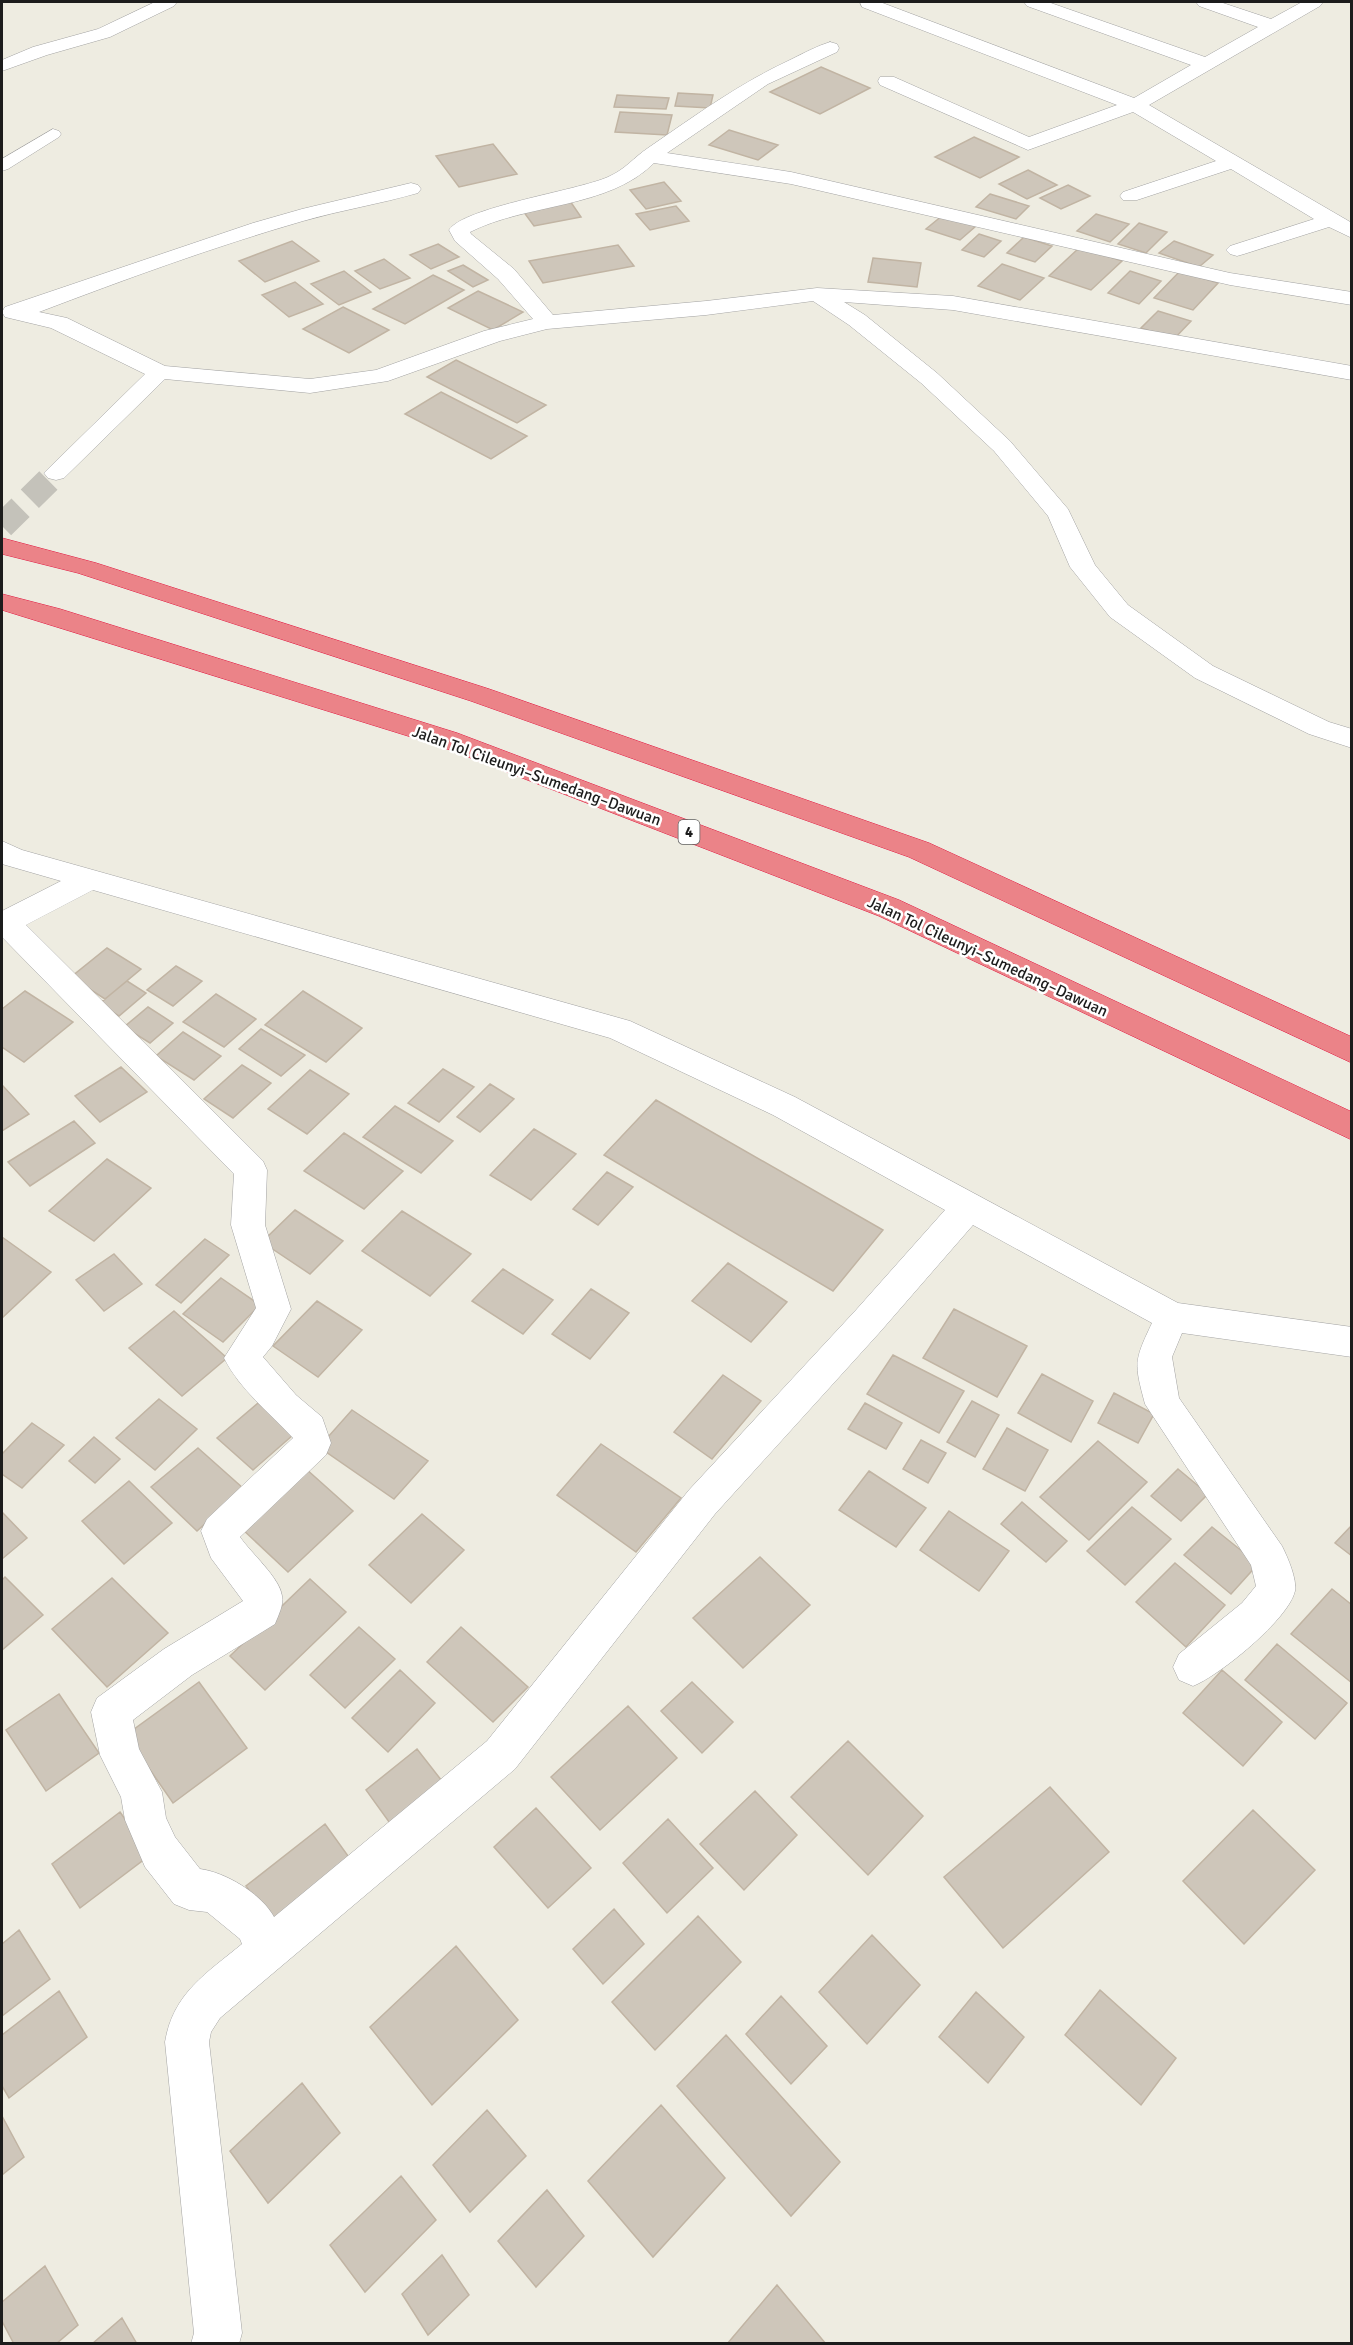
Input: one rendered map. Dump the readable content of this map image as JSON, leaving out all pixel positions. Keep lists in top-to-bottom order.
{
  "streets": {
    "highway": ["Jalan Tol Cileunyi–Sumedang–Dawuan", "4"]
  }
}
